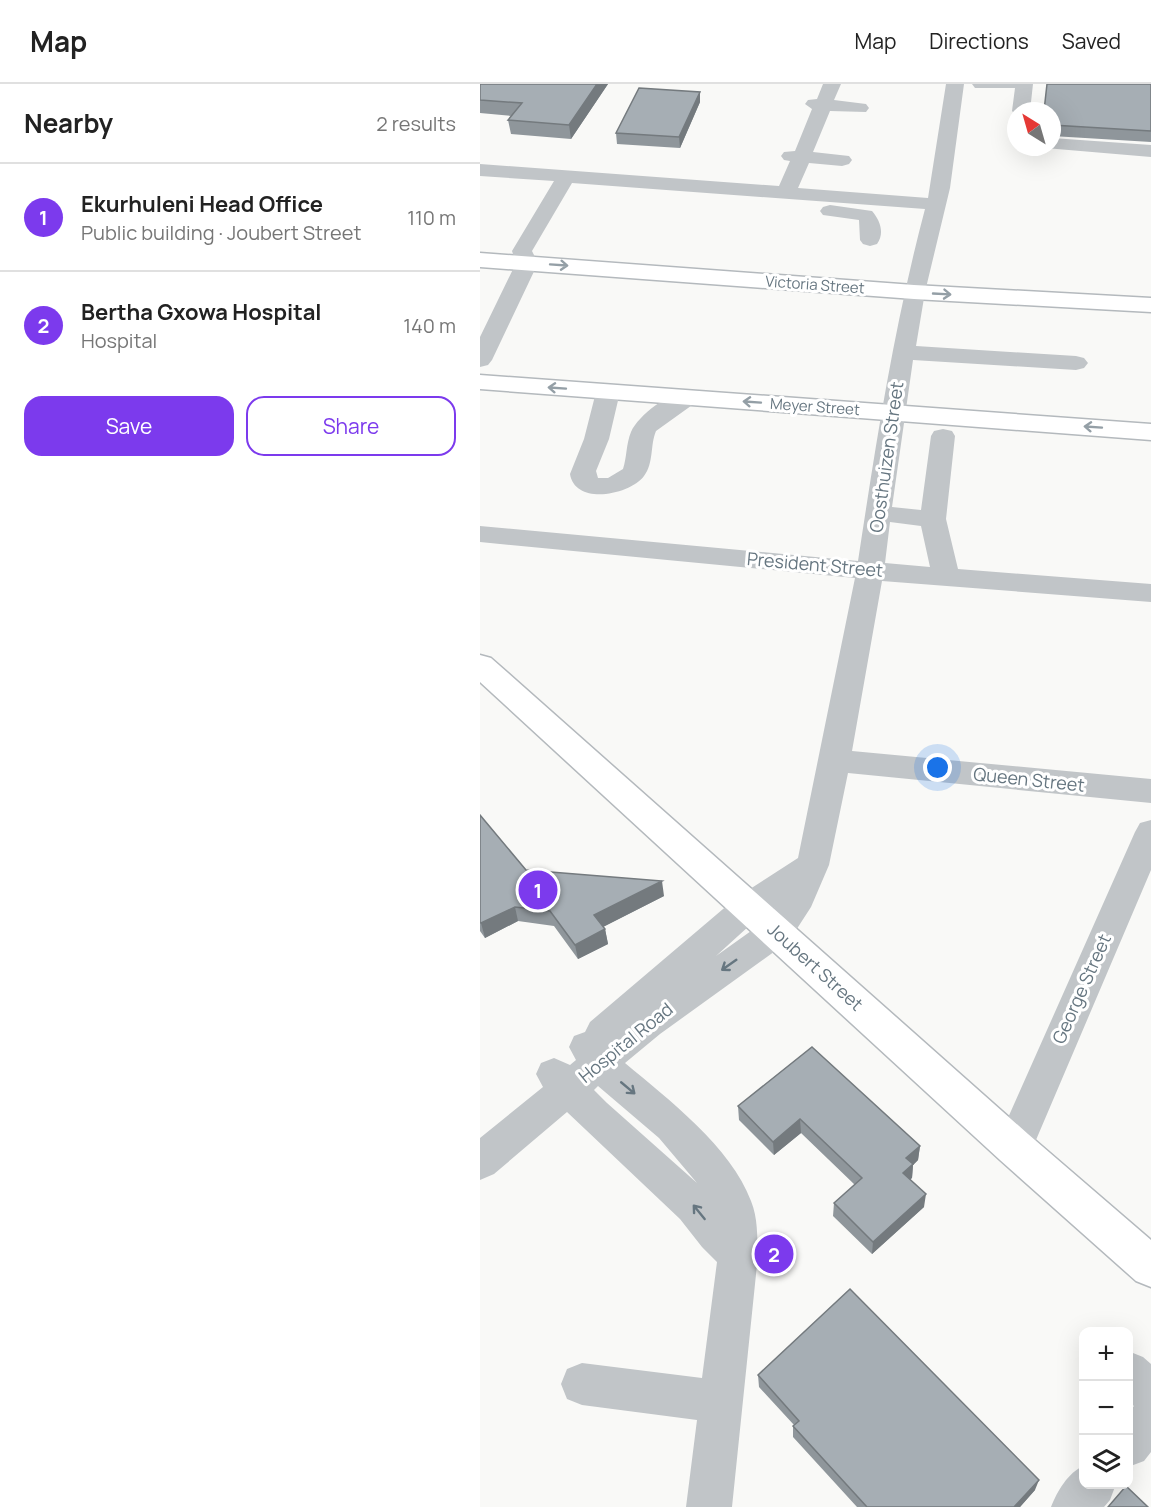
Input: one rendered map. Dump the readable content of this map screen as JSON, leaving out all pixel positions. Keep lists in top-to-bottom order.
{
  "streets": {
    "main road": ["Victoria Street", "Meyer Street", "Joubert Street"],
    "street": [
      "Oosthuizen Street",
      "President Street",
      "Queen Street",
      "George Street",
      "Hospital Road"
    ]
  },
  "crossings": [
    ["Victoria Street", "Oosthuizen Street"],
    ["Meyer Street", "Oosthuizen Street"],
    ["Oosthuizen Street", "President Street"],
    ["Oosthuizen Street", "Queen Street"],
    ["Oosthuizen Street", "Joubert Street"],
    ["Oosthuizen Street", "Hospital Road"],
    ["Joubert Street", "George Street"],
    ["Joubert Street", "Hospital Road"]
  ],
  "one_way": ["Victoria Street", "Meyer Street"],
  "north": "top left",
  "page": {
    "header": "Map",
    "nav": ["Map", "Directions", "Saved"],
    "heading": ["Nearby", "2 results"],
    "list": [
      {
        "mark": "1",
        "name": "Ekurhuleni Head Office",
        "note": "Public building · Joubert Street",
        "value": "110 m"
      },
      {
        "mark": "2",
        "name": "Bertha Gxowa Hospital",
        "note": "Hospital",
        "value": "140 m"
      }
    ],
    "buttons": ["Save", "Share"],
    "pins": ["1", "2"],
    "map_buttons": ["+", "−"]
  }
}
